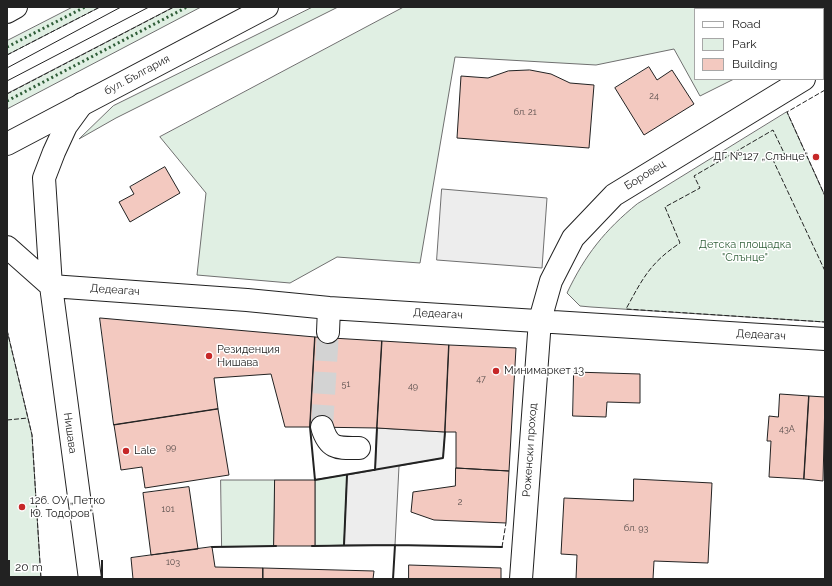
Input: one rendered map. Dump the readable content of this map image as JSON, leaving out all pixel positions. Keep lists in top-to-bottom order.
{
  "streets": {
    "street": [
      "бул. България",
      "Боровец",
      "Дедеагач",
      "Нишава",
      "Роженски проход"
    ]
  },
  "crossings": [
    ["бул. България", "Нишава"],
    ["Боровец", "Дедеагач"],
    ["Боровец", "Роженски проход"],
    ["Дедеагач", "Нишава"],
    ["Дедеагач", "Роженски проход"]
  ],
  "parks": ["Детска площадка \"Слънце\""],
  "places": [
    "ДГ №127 „Слънце“",
    "Резиденция Нишава",
    "Минимаркет 13",
    "Lale",
    "126. ОУ „Петко Ю. Тодоров“"
  ],
  "house_numbers": [
    "24",
    "бл. 21",
    "47",
    "51",
    "49",
    "43А",
    "99",
    "2",
    "101",
    "бл. 93",
    "103"
  ],
  "legend": ["Road", "Park", "Building"],
  "scale_bar": "20 m"
}
